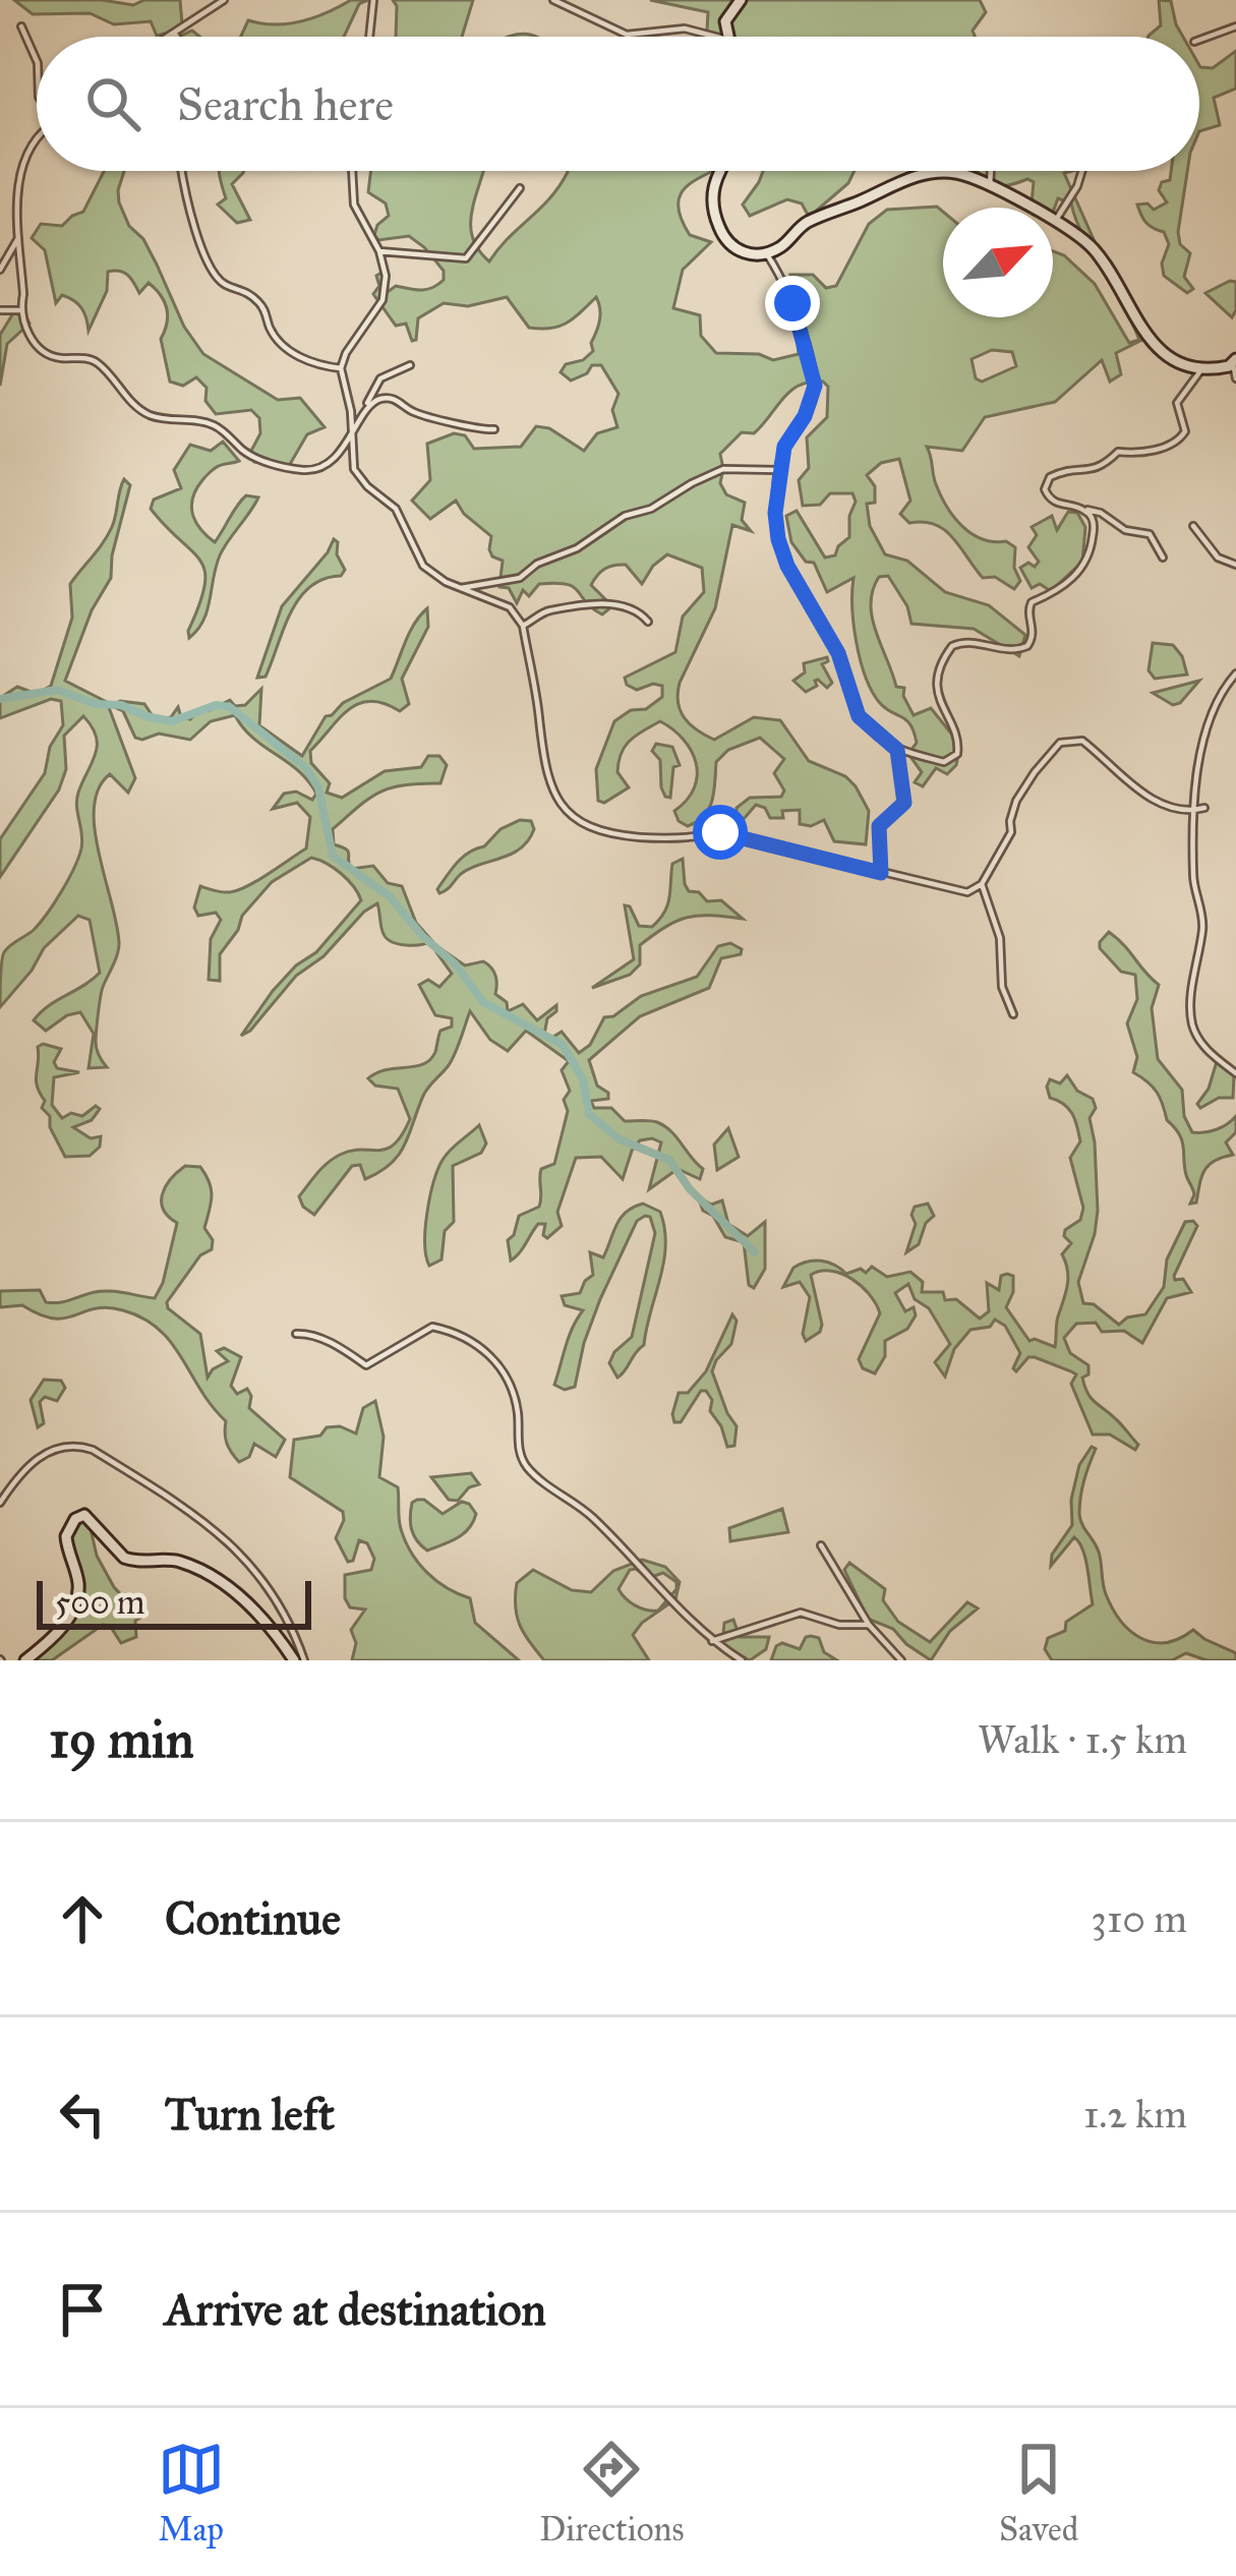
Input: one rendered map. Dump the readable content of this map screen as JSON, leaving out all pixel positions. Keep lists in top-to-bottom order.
{
  "scale_bar": "500 m",
  "north": "top right",
  "page": {
    "search": "Search here",
    "scale": "500 m",
    "heading": ["19 min", "Walk · 1.5 km"],
    "list": [
      ["Continue", "310 m"],
      ["Turn left", "1.2 km"],
      "Arrive at destination"
    ],
    "nav": ["Map", "Directions", "Saved"]
  }
}
